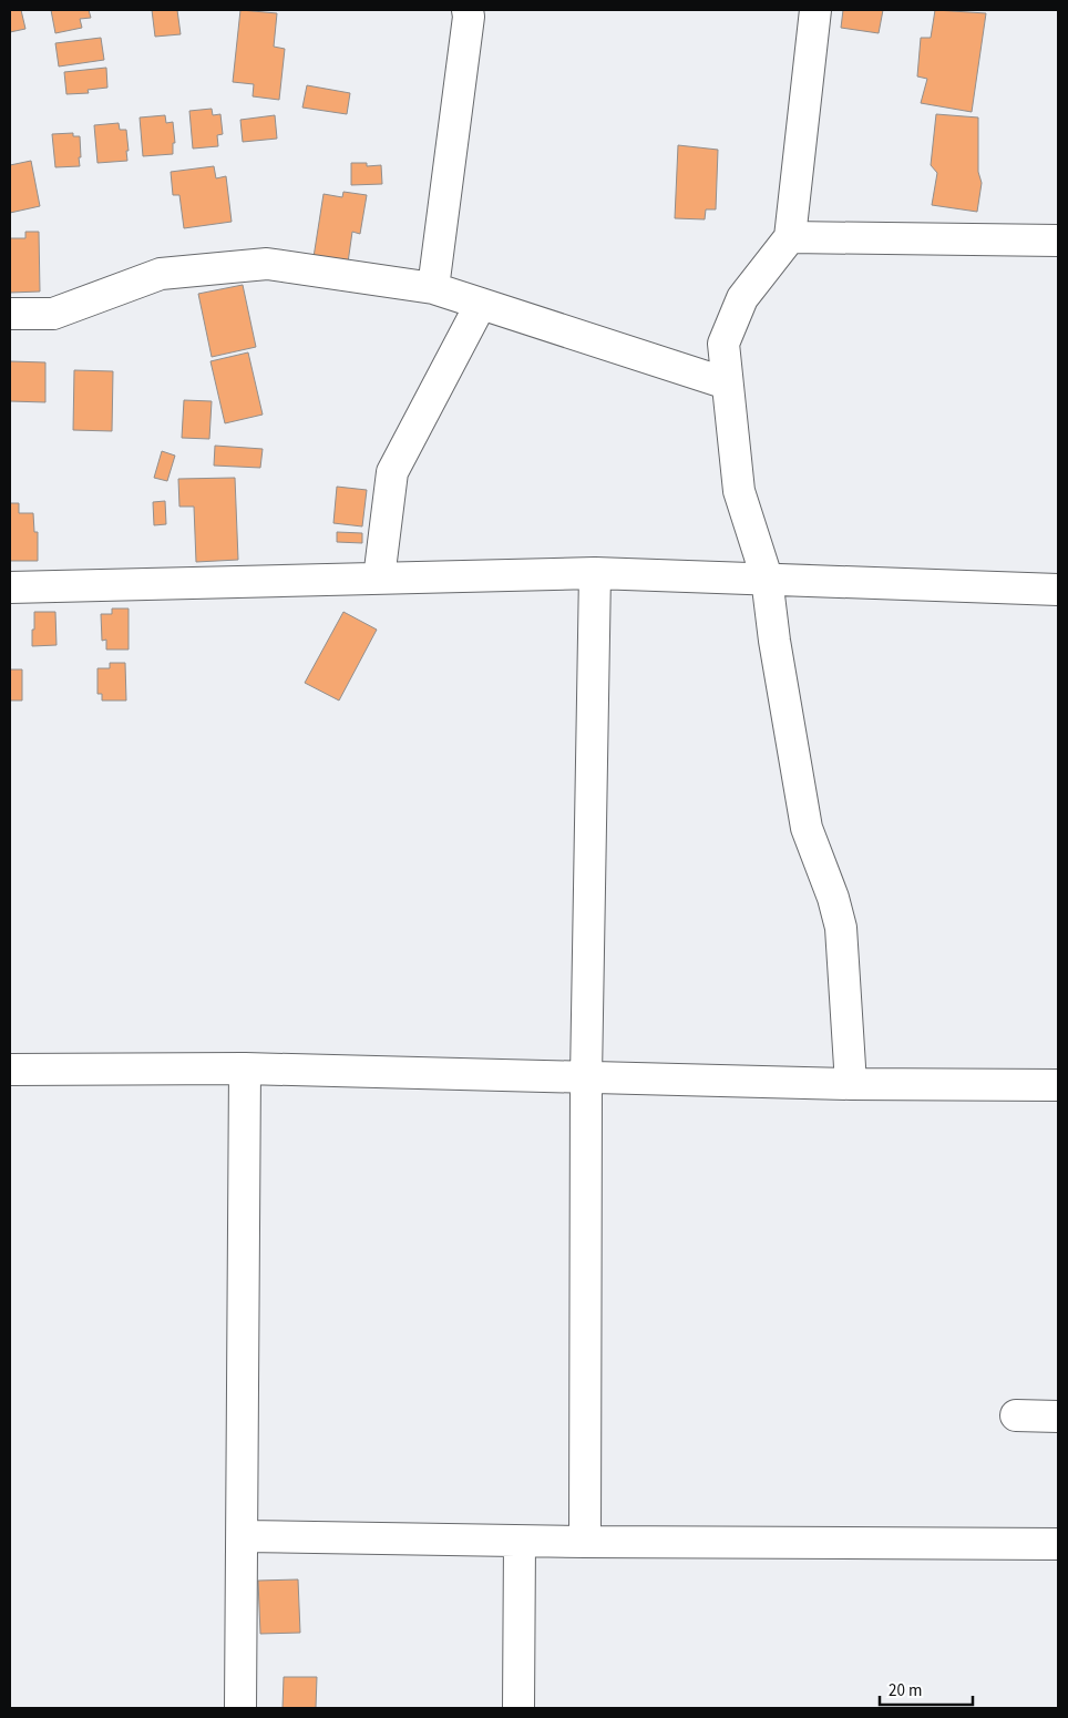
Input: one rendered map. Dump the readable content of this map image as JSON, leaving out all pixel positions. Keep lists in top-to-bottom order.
{
  "scale_bar": "20 m"
}
